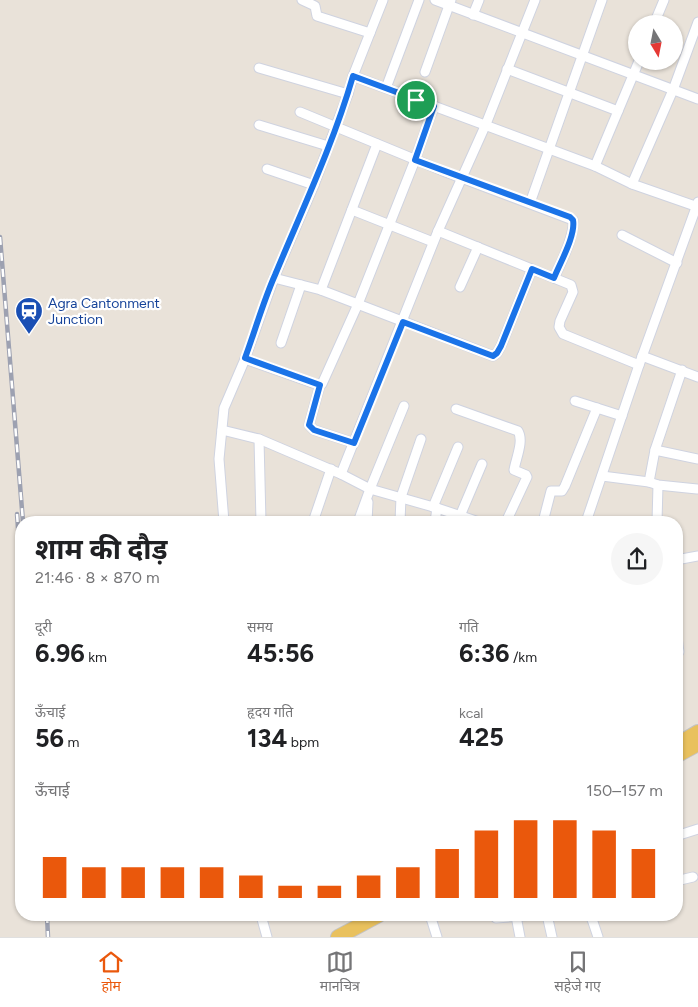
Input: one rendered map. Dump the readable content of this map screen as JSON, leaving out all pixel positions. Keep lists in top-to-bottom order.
{
  "places": {
    "station": ["Agra Cantonment Junction"]
  },
  "north": "bottom",
  "page": {
    "heading": ["शाम की दौड़", "21:46 · 8 × 870 m"],
    "stats": [
      ["दूरी", "6.96 km"],
      ["समय", "45:56"],
      ["गति", "6:36 /km"],
      ["ऊँचाई", "56 m"],
      ["हृदय गति", "134 bpm"],
      ["kcal", "425"]
    ],
    "chart": ["ऊँचाई", "150–157 m"],
    "tabs": ["होम", "मानचित्र", "सहेजे गए"]
  }
}
